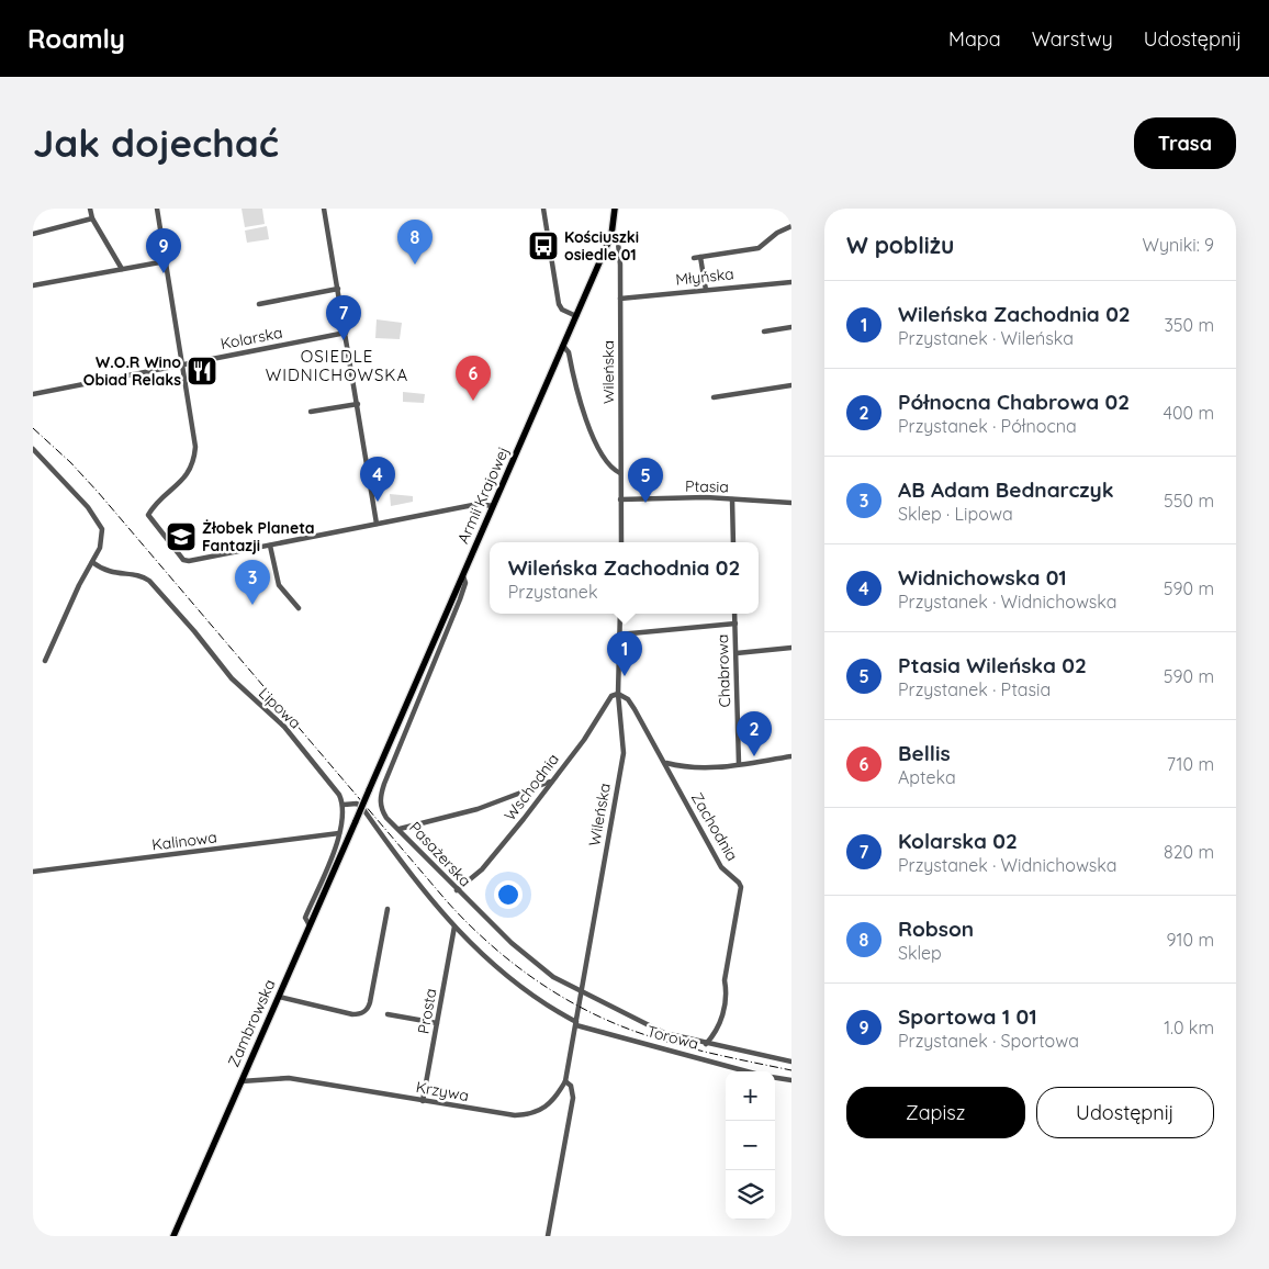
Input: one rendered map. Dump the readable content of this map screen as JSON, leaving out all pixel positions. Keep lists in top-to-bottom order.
{
  "streets": {
    "main road": ["Armii Krajowej", "Zambrowska"],
    "street": [
      "Młyńska",
      "Kolarska",
      "Wileńska",
      "Ptasia",
      "Chabrowa",
      "Lipowa",
      "Wschodnia",
      "Zachodnia",
      "Kalinowa",
      "Pasażerska",
      "Prosta",
      "Torowa",
      "Krzywa"
    ]
  },
  "crossings": [
    ["Młyńska", "Wileńska"],
    ["Wileńska", "Ptasia"],
    ["Wileńska", "Armii Krajowej"],
    ["Wileńska", "Wschodnia"],
    ["Wileńska", "Zachodnia"],
    ["Wileńska", "Pasażerska"],
    ["Wileńska", "Torowa"],
    ["Wileńska", "Krzywa"],
    ["Armii Krajowej", "Pasażerska"],
    ["Armii Krajowej", "Zambrowska"],
    ["Lipowa", "Torowa"],
    ["Wschodnia", "Zachodnia"],
    ["Wschodnia", "Pasażerska"],
    ["Zachodnia", "Pasażerska"],
    ["Prosta", "Torowa"],
    ["Prosta", "Krzywa"],
    ["Zambrowska", "Krzywa"],
    ["Torowa", "Krzywa"]
  ],
  "districts": ["OSIEDLE WIDNICHOWSKA"],
  "places": {
    "bus stop": ["Kościuszki osiedle 01"],
    "restaurant": ["W.O.R Wino Obiad Relaks"],
    "school or university": ["Żłobek Planeta Fantazji"]
  },
  "page": {
    "header": "Roamly",
    "nav": ["Mapa", "Warstwy", "Udostępnij"],
    "buttons": [
      "Trasa",
      ["Zapisz", "Udostępnij"]
    ],
    "title": "Jak dojechać",
    "heading": ["W pobliżu", "Wyniki: 9"],
    "pins": [
      "8",
      "9",
      "7",
      "6",
      "4",
      "5",
      "3",
      "1",
      "2"
    ],
    "list": [
      {
        "mark": "1",
        "name": "Wileńska Zachodnia 02",
        "note": "Przystanek · Wileńska",
        "value": "350 m"
      },
      {
        "mark": "2",
        "name": "Północna Chabrowa 02",
        "note": "Przystanek · Północna",
        "value": "400 m"
      },
      {
        "mark": "3",
        "name": "AB Adam Bednarczyk",
        "note": "Sklep · Lipowa",
        "value": "550 m"
      },
      {
        "mark": "4",
        "name": "Widnichowska 01",
        "note": "Przystanek · Widnichowska",
        "value": "590 m"
      },
      {
        "mark": "5",
        "name": "Ptasia Wileńska 02",
        "note": "Przystanek · Ptasia",
        "value": "590 m"
      },
      {
        "mark": "6",
        "name": "Bellis",
        "note": "Apteka",
        "value": "710 m"
      },
      {
        "mark": "7",
        "name": "Kolarska 02",
        "note": "Przystanek · Widnichowska",
        "value": "820 m"
      },
      {
        "mark": "8",
        "name": "Robson",
        "note": "Sklep",
        "value": "910 m"
      },
      {
        "mark": "9",
        "name": "Sportowa 1 01",
        "note": "Przystanek · Sportowa",
        "value": "1.0 km"
      }
    ],
    "popup": ["Wileńska Zachodnia 02", "Przystanek"],
    "map_buttons": ["+", "−"]
  }
}
